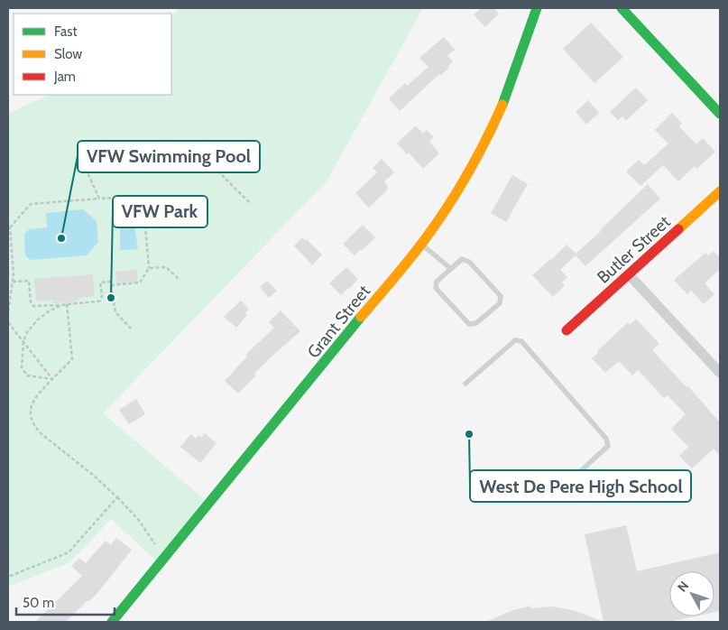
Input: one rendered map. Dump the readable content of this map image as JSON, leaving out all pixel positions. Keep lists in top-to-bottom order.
{
  "streets": {
    "street": ["Butler Street", "Grant Street"]
  },
  "places": ["VFW Swimming Pool", "VFW Park", "West De Pere High School"],
  "legend": ["Fast", "Slow", "Jam"],
  "scale_bar": "50 m",
  "north": "top left"
}
